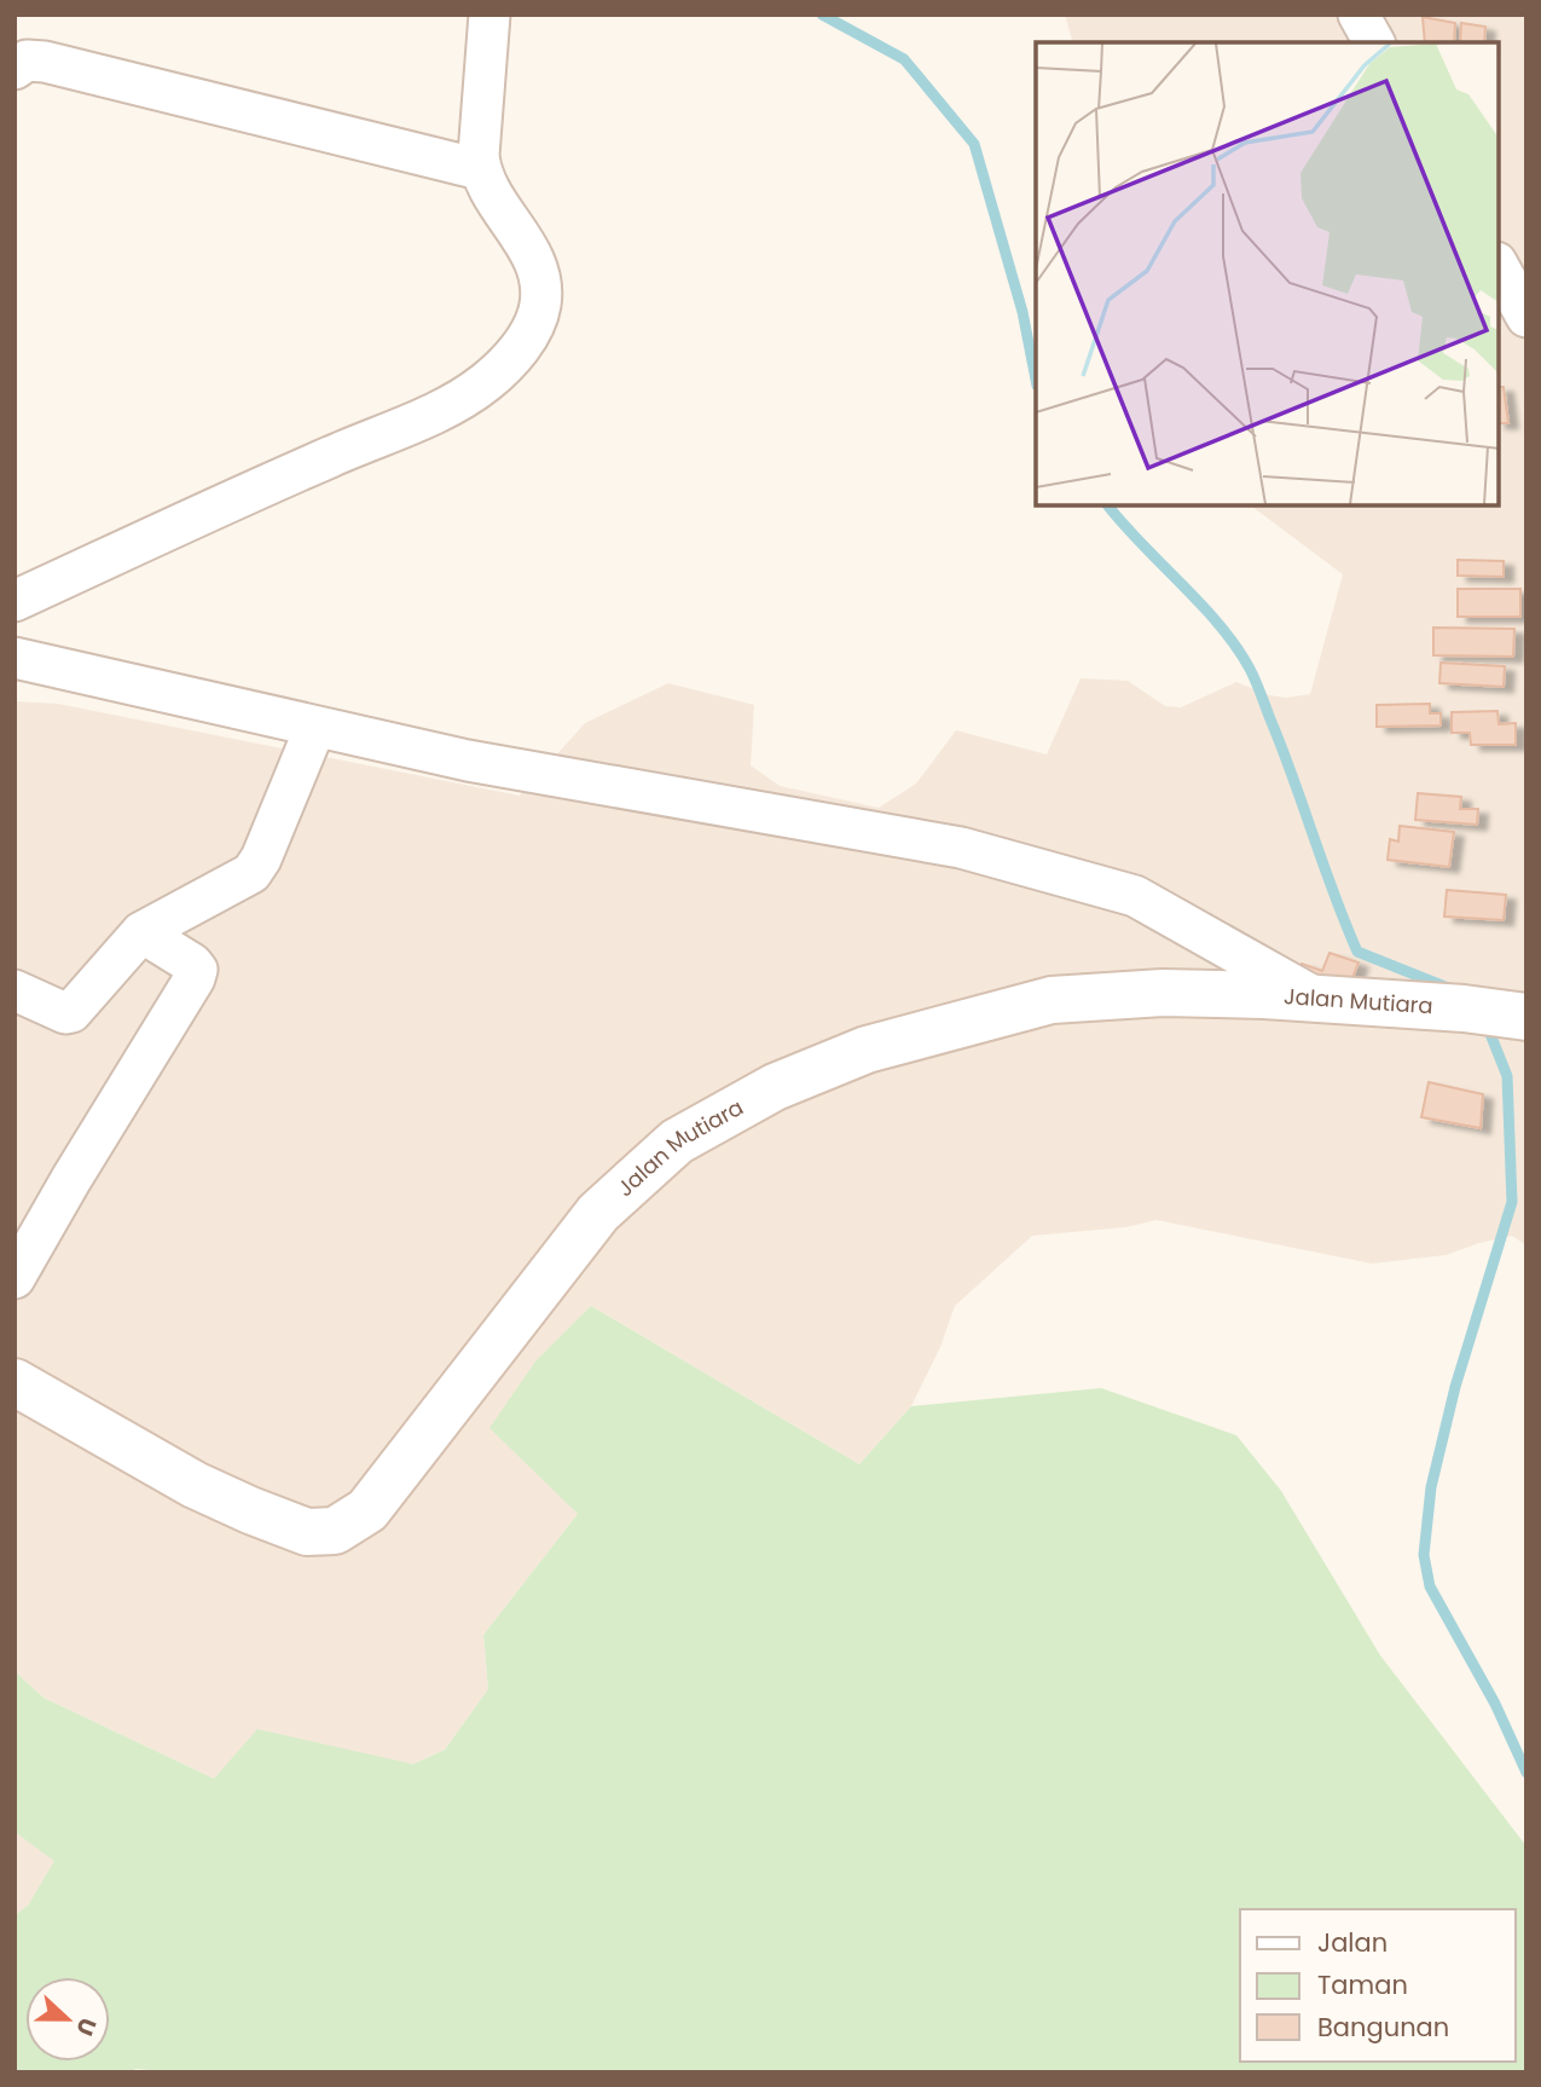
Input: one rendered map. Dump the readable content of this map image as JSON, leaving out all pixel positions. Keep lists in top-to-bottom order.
{
  "streets": {
    "street": ["Jalan Mutiara"]
  },
  "legend": ["Jalan", "Taman", "Bangunan"],
  "north": "right"
}
